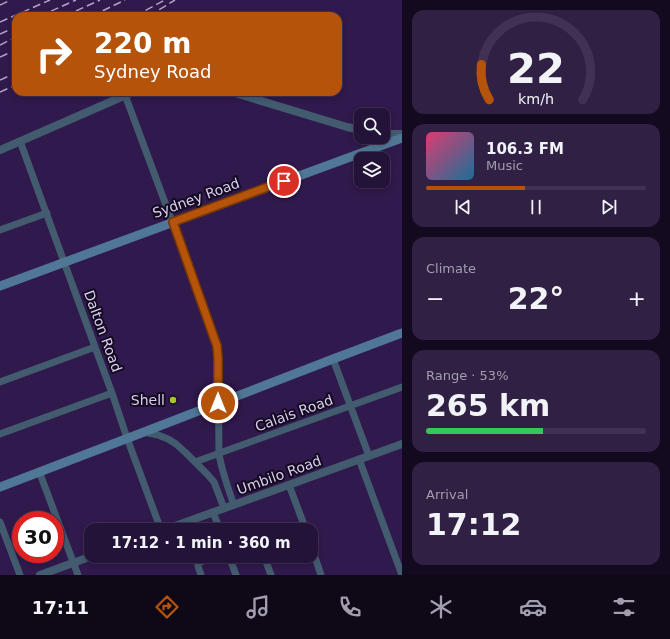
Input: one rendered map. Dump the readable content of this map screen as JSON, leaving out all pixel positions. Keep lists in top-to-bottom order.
{
  "streets": {
    "main road": ["Sydney Road"],
    "street": ["Dalton Road", "Calais Road", "Umbilo Road"]
  },
  "crossings": [
    ["Sydney Road", "Dalton Road"]
  ],
  "places": ["Shell"],
  "page": {
    "turn": ["220 m", "Sydney Road"],
    "song": ["106.3 FM", "Music"],
    "tile": [
      "Climate",
      ["Range · 53%", "265 km"],
      ["Arrival", "17:12"]
    ],
    "heat": ["−", "22°", "+"],
    "limit": "30",
    "trip": "17:12 · 1 min · 360 m",
    "tabs": "17:11",
    "gauge": ["22", "km/h"]
  }
}
